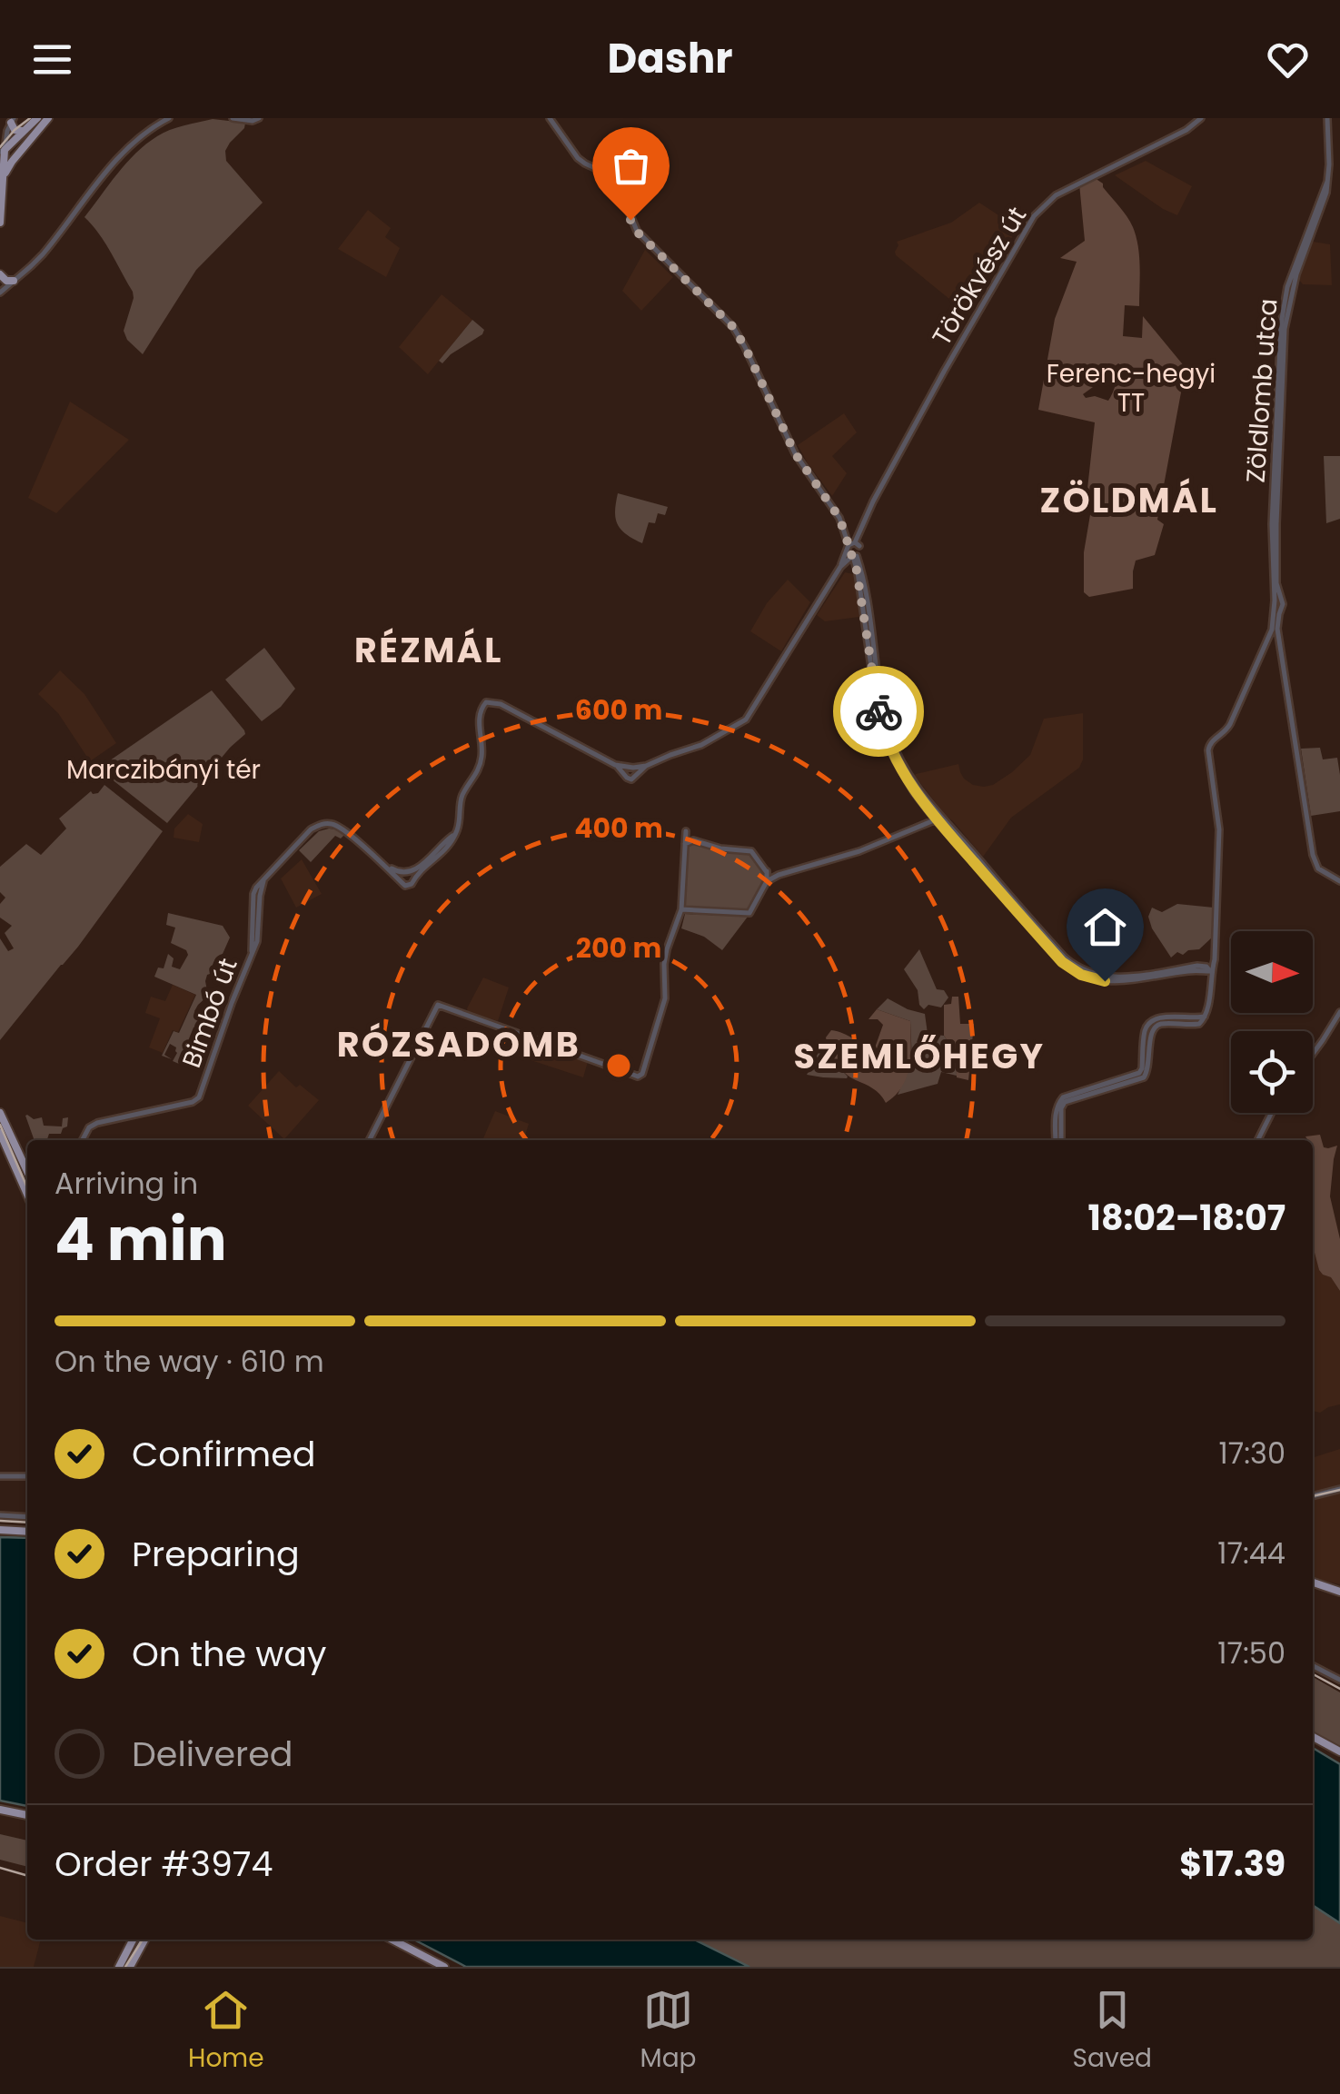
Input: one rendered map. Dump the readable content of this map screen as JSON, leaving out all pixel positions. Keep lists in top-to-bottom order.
{
  "streets": {
    "street": ["Törökvész út", "Zöldlomb utca", "Bimbó út"]
  },
  "districts": [
    "ZÖLDMÁL",
    "RÉZMÁL",
    "RÓZSADOMB",
    "SZEMLŐHEGY"
  ],
  "parks": ["Ferenc-hegyi TT", "Marczibányi tér"],
  "north": "right",
  "page": {
    "header": "Dashr",
    "heading": ["4 min", "Arriving in", "18:02–18:07"],
    "panel": ["Order #3974", "$17.39"],
    "bar": "On the way · 610 m",
    "list": [
      ["Confirmed", "17:30"],
      ["Preparing", "17:44"],
      ["On the way", "17:50"],
      "Delivered"
    ],
    "tabs": ["Home", "Map", "Saved"]
  },
  "rings": ["600 m", "400 m", "200 m"]
}
